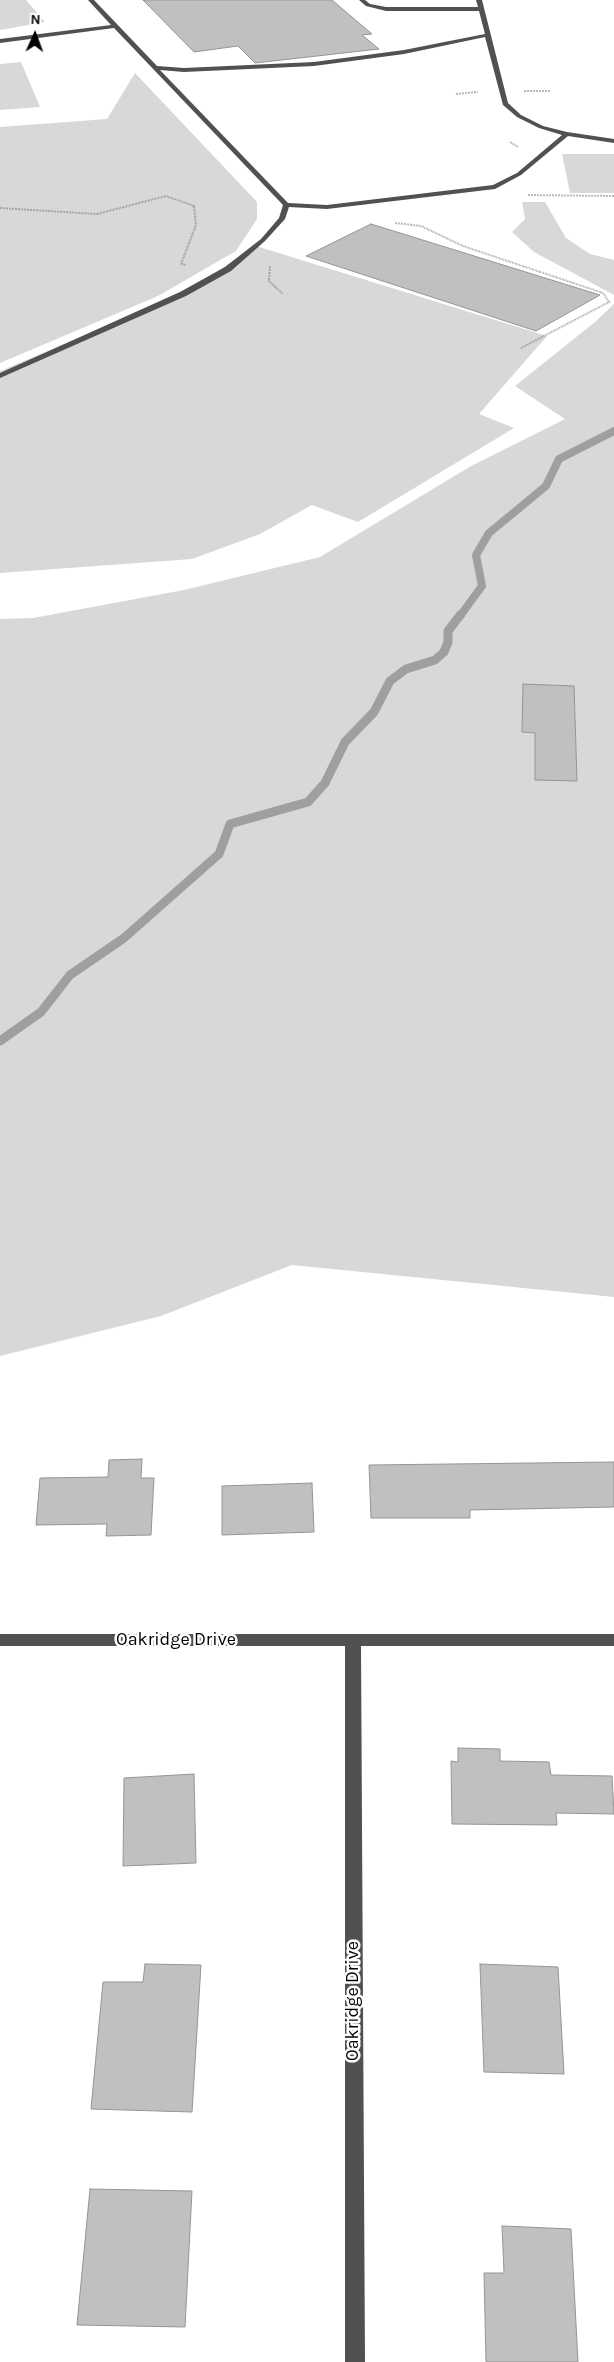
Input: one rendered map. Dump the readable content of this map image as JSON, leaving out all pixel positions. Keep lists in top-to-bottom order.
{
  "streets": {
    "street": ["Oakridge Drive"]
  },
  "north": "top"
}
